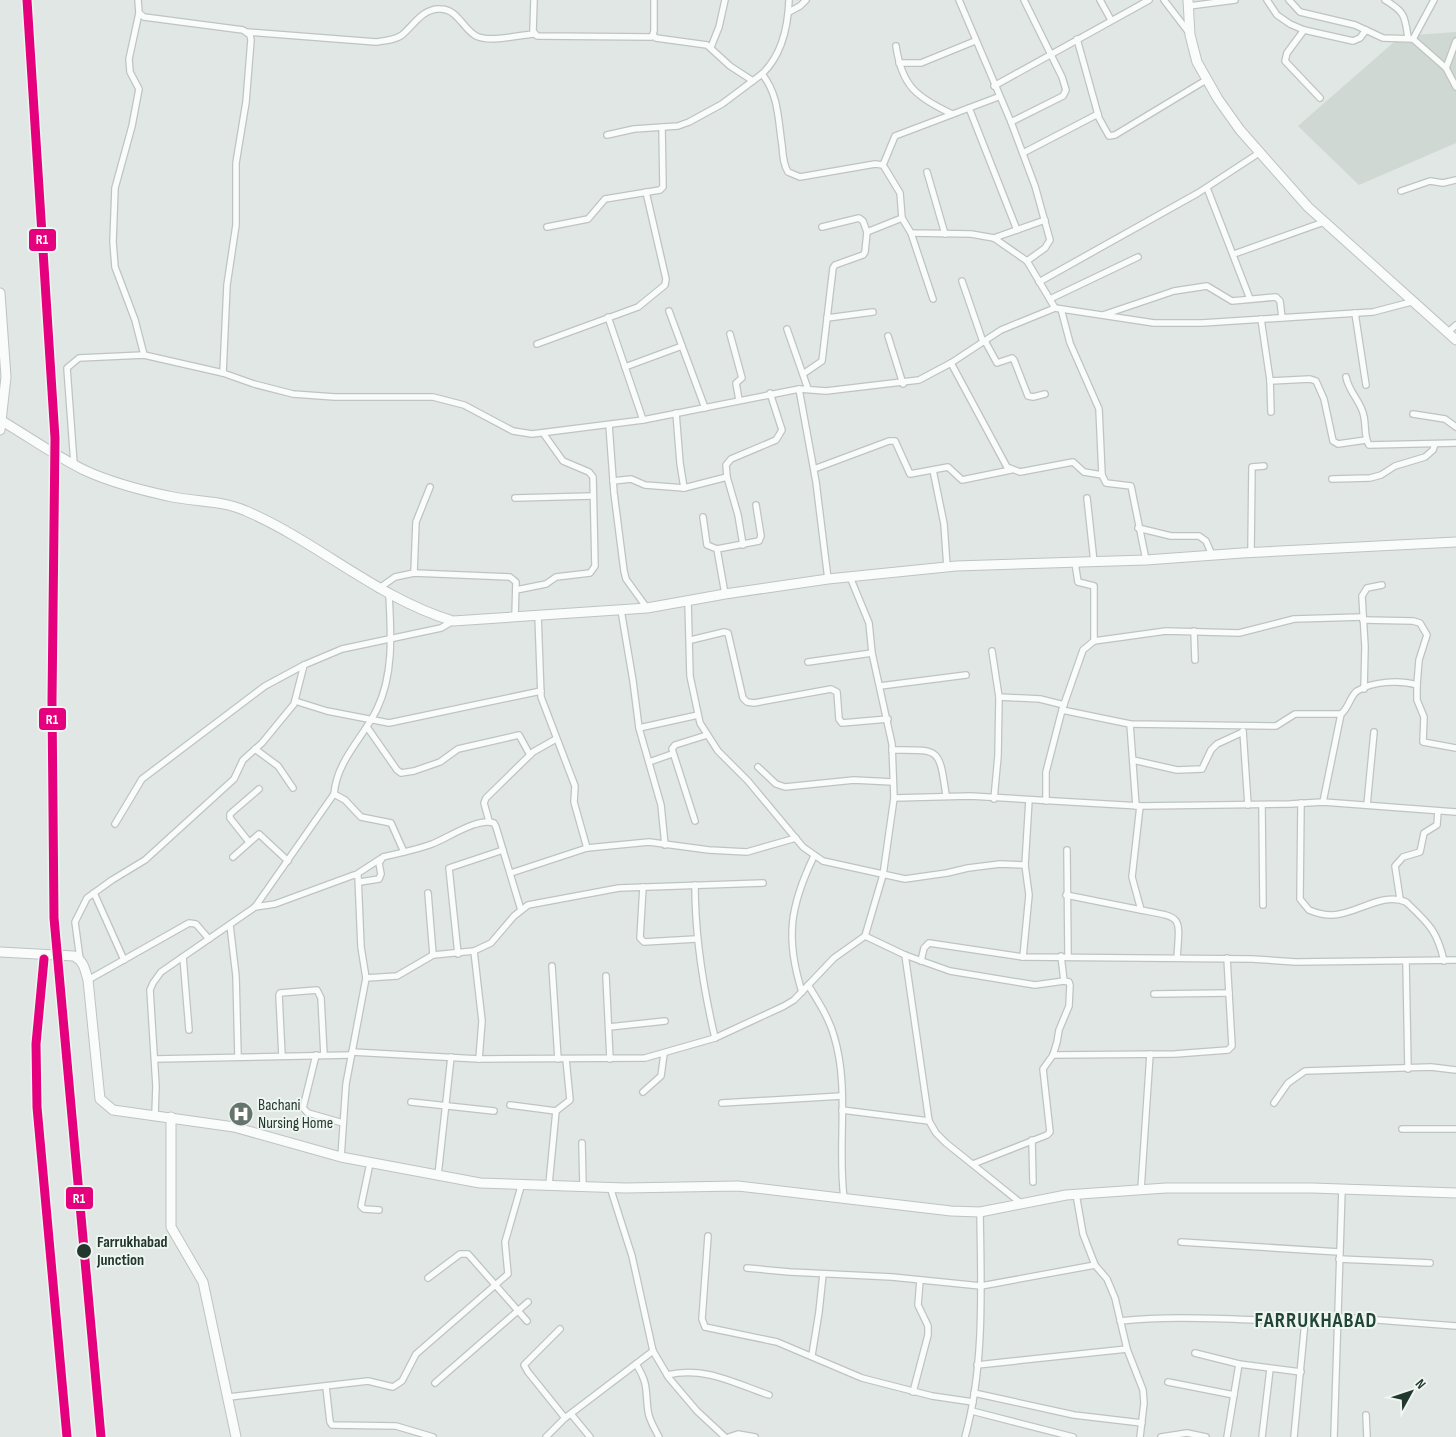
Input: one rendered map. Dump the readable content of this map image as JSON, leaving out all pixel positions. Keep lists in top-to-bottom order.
{
  "districts": ["FARRUKHABAD"],
  "places": {
    "hospital": ["Bachani Nursing Home"],
    "other": ["Farrukhabad Junction"]
  },
  "lines": ["transit line R1"],
  "north": "top right"
}
